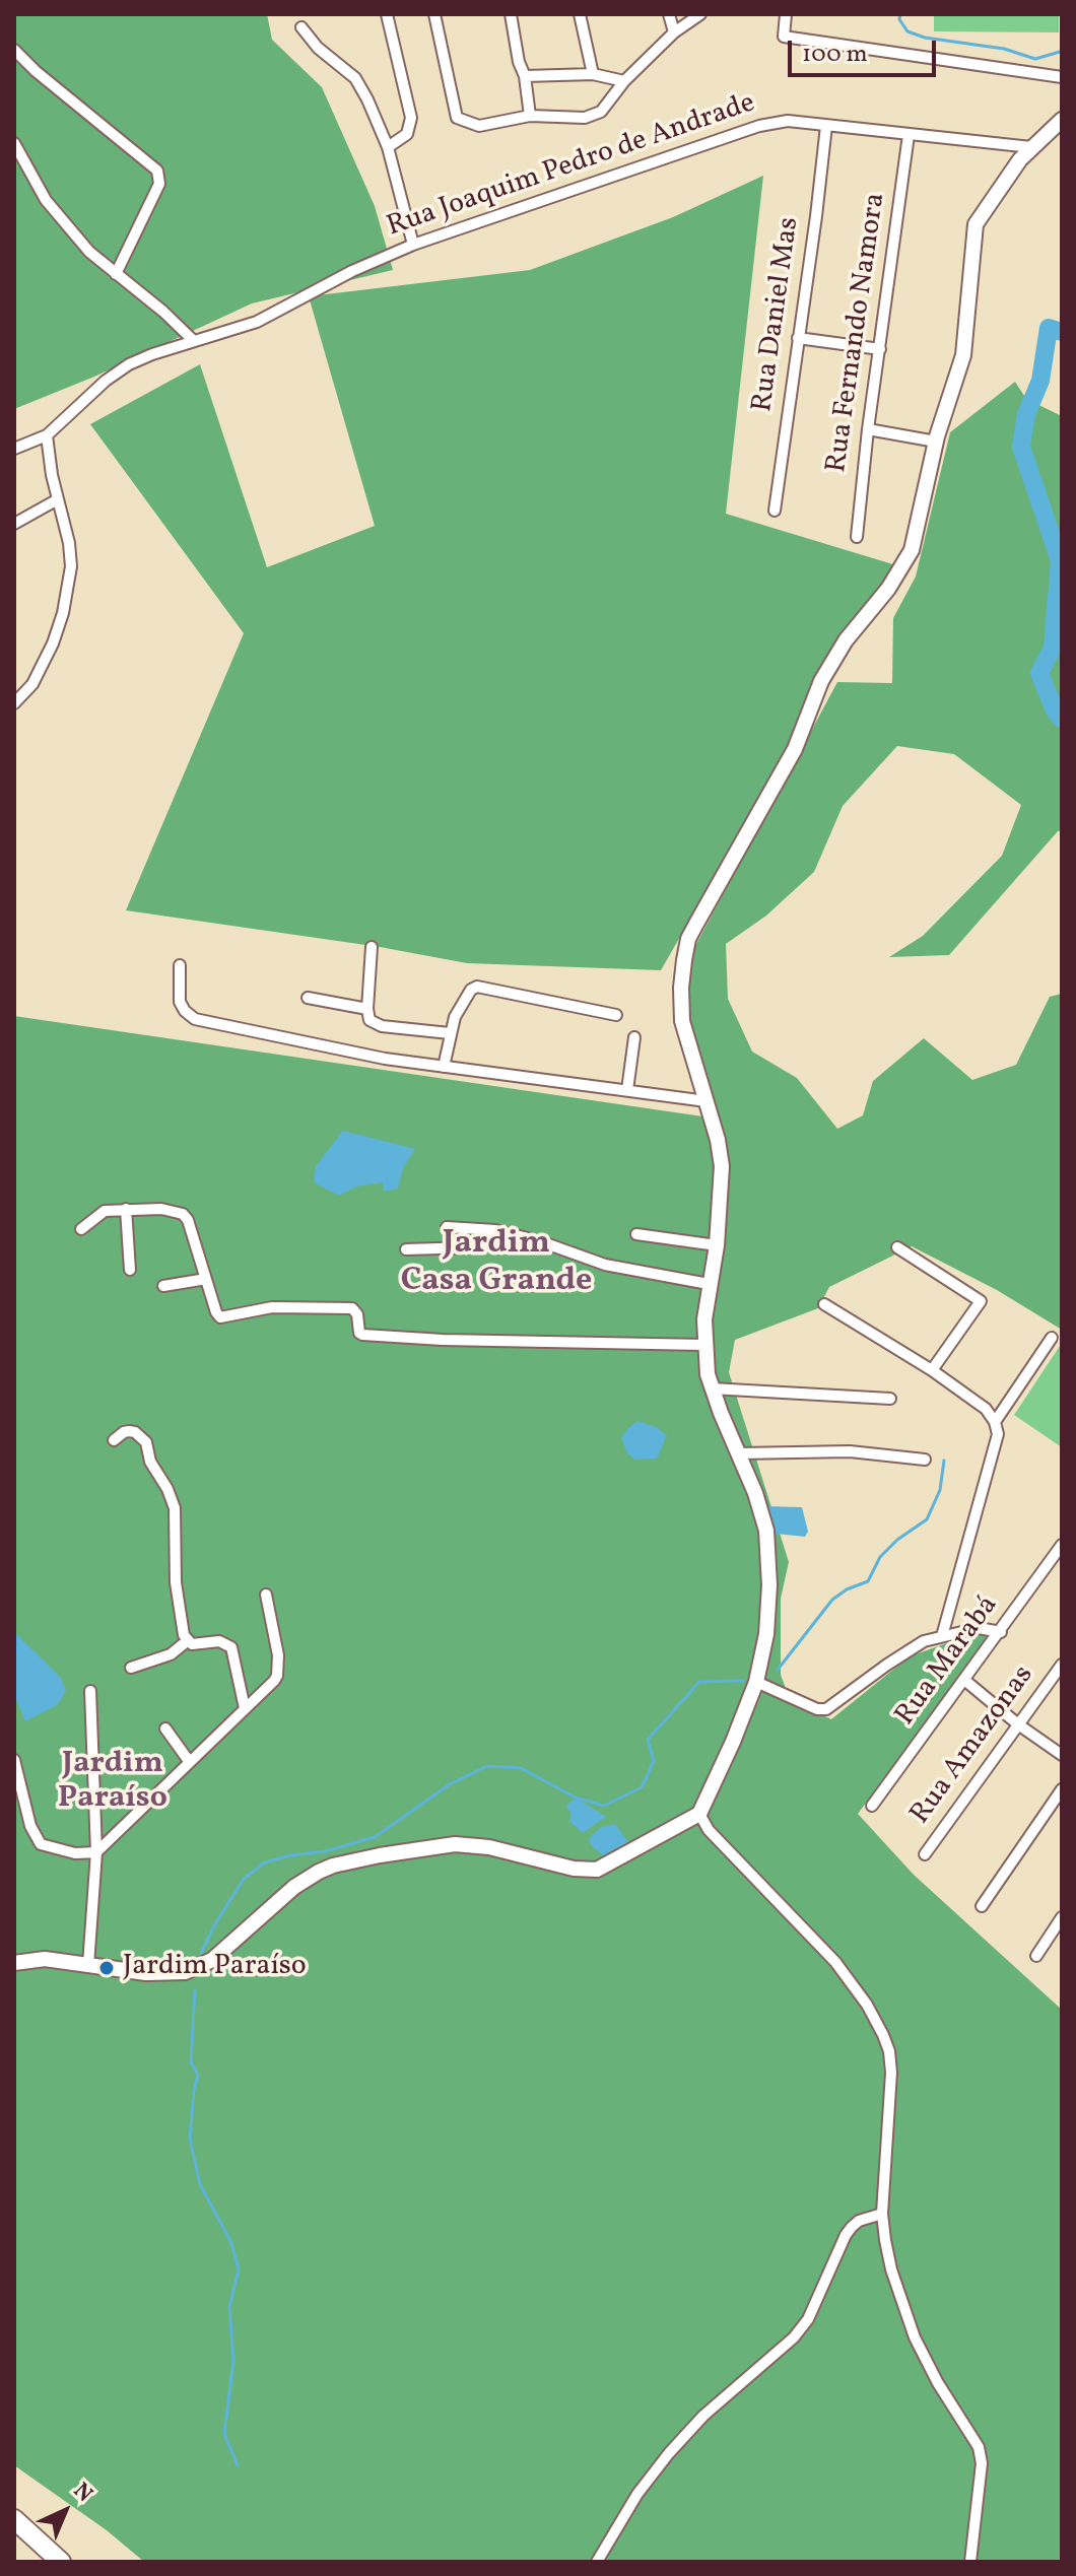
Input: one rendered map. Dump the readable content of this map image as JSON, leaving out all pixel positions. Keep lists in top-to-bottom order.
{
  "streets": {
    "street": [
      "Rua Joaquim Pedro de Andrade",
      "Rua Daniel Mas",
      "Rua Fernando Namora",
      "Rua Marabá",
      "Rua Amazonas"
    ]
  },
  "crossings": [
    ["Rua Joaquim Pedro de Andrade", "Rua Daniel Mas"],
    ["Rua Joaquim Pedro de Andrade", "Rua Fernando Namora"]
  ],
  "districts": ["Jardim Casa Grande", "Jardim Paraíso"],
  "places": ["Jardim Paraíso"],
  "scale_bar": "100 m",
  "north": "top right"
}
